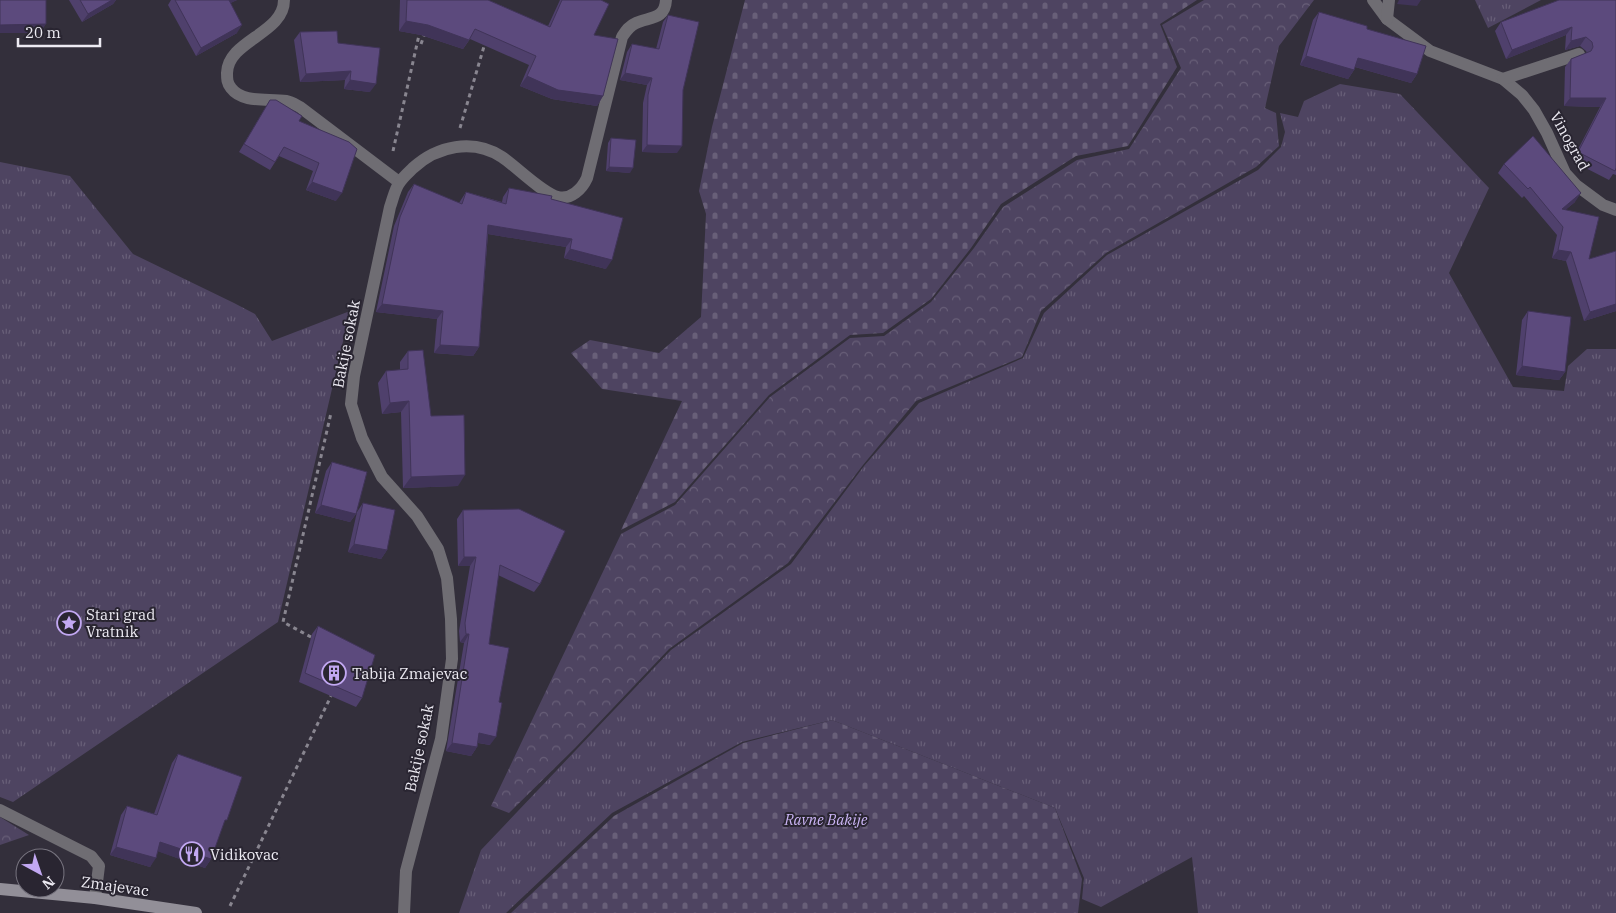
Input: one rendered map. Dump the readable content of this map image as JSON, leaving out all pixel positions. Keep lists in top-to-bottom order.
{
  "streets": {
    "street": ["Vinograd", "Bakije sokak", "Zmajevac"]
  },
  "parks": ["Ravne Bakije"],
  "places": {
    "place": ["Stari grad Vratnik"],
    "building": ["Tabija Zmajevac"],
    "restaurant": ["Vidikovac"]
  },
  "scale_bar": "20 m",
  "north": "bottom right"
}
